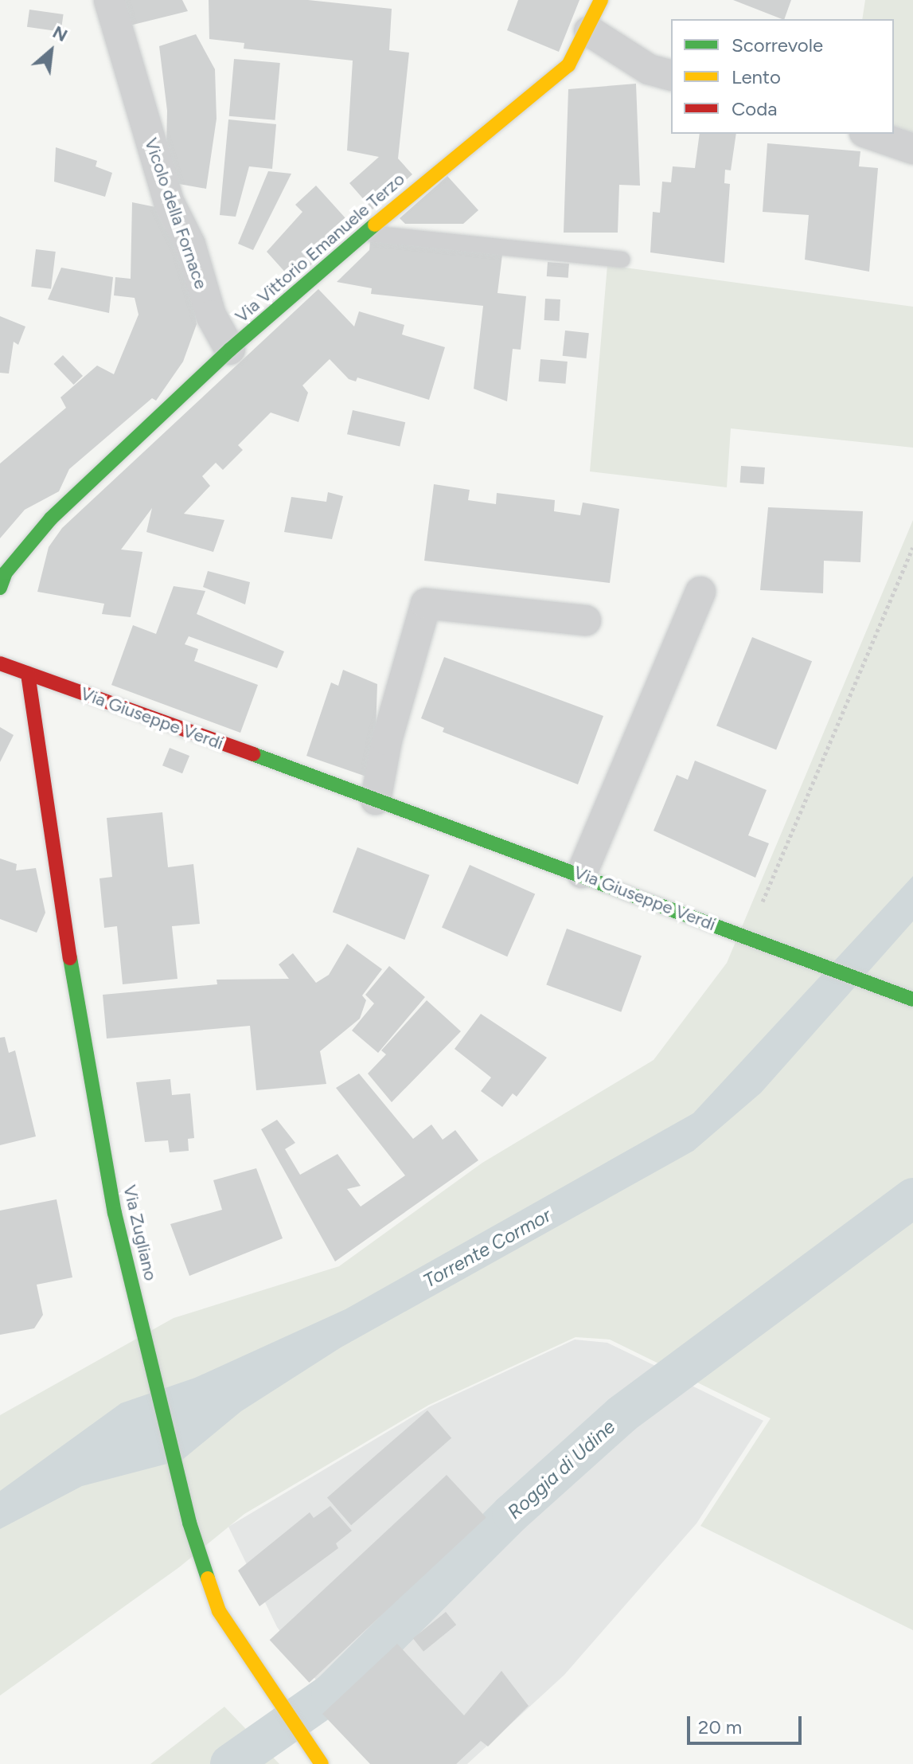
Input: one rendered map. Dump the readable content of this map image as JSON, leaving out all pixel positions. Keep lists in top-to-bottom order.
{
  "streets": {
    "street": [
      "Vicolo della Fornace",
      "Via Vittorio Emanuele Terzo",
      "Via Giuseppe Verdi",
      "Via Zugliano"
    ]
  },
  "crossings": [
    ["Vicolo della Fornace", "Via Vittorio Emanuele Terzo"],
    ["Via Giuseppe Verdi", "Via Zugliano"]
  ],
  "water": ["Torrente Cormor", "Roggia di Udine"],
  "legend": ["Scorrevole", "Lento", "Coda"],
  "scale_bar": "20 m",
  "north": "top right"
}
